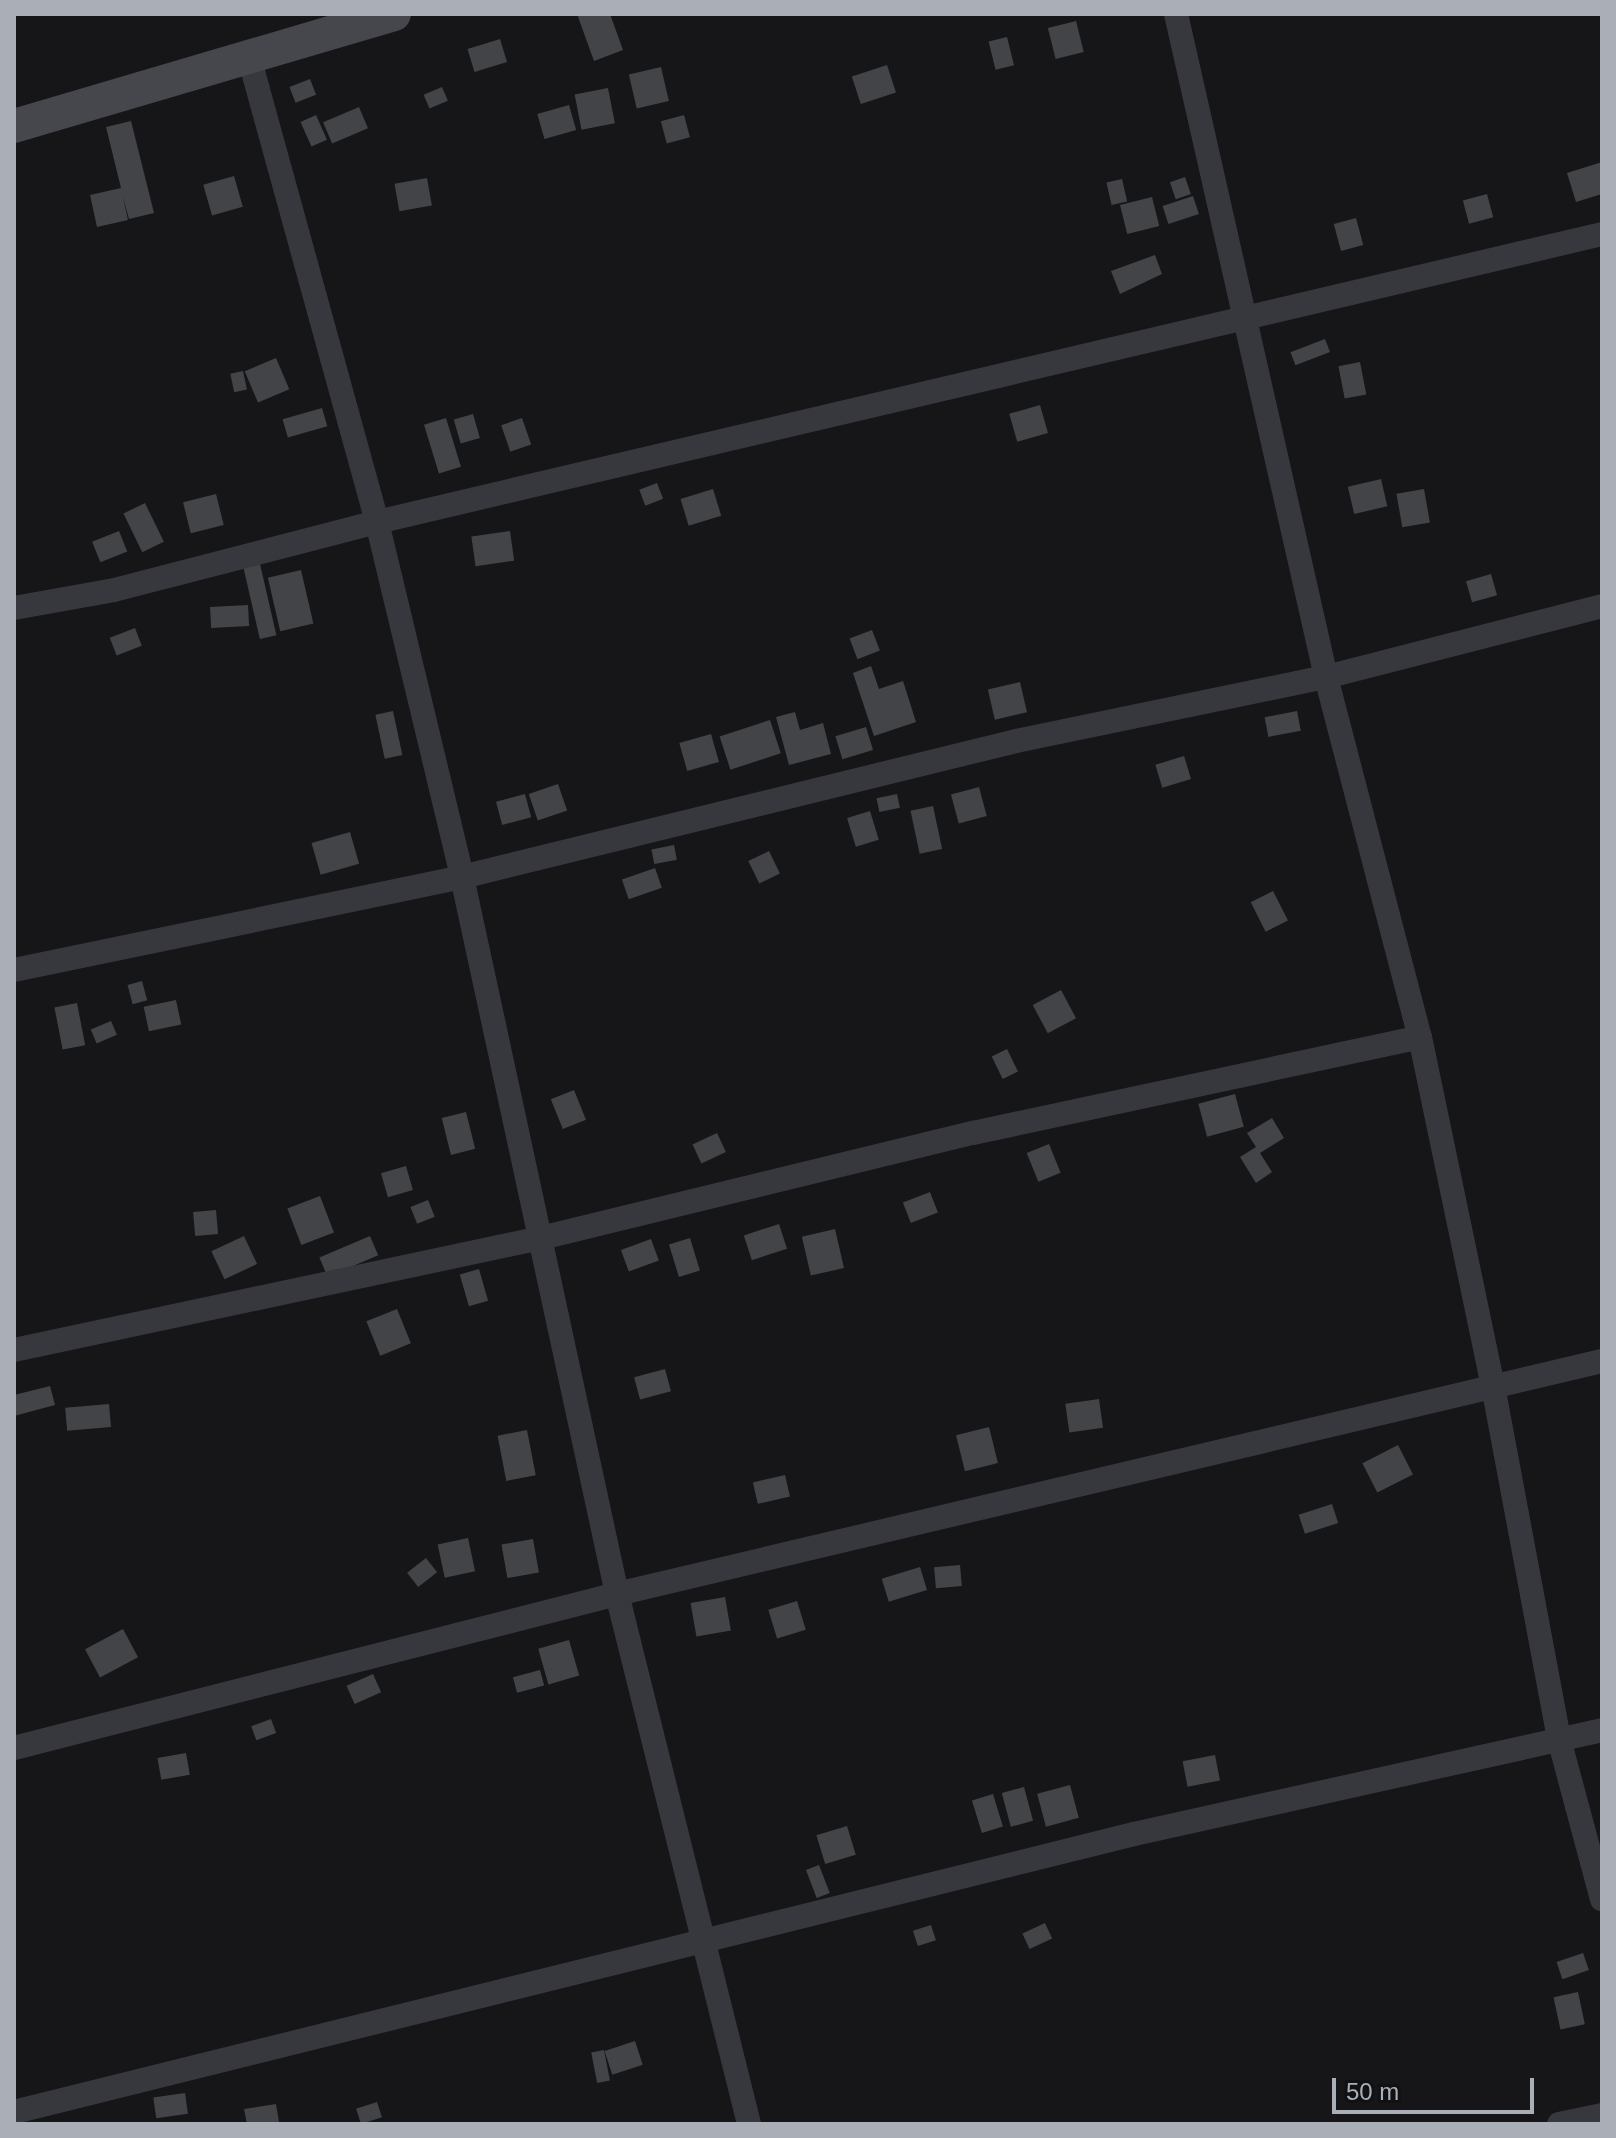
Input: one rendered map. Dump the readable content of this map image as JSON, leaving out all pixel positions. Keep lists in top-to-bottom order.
{
  "scale_bar": "50 m"
}
